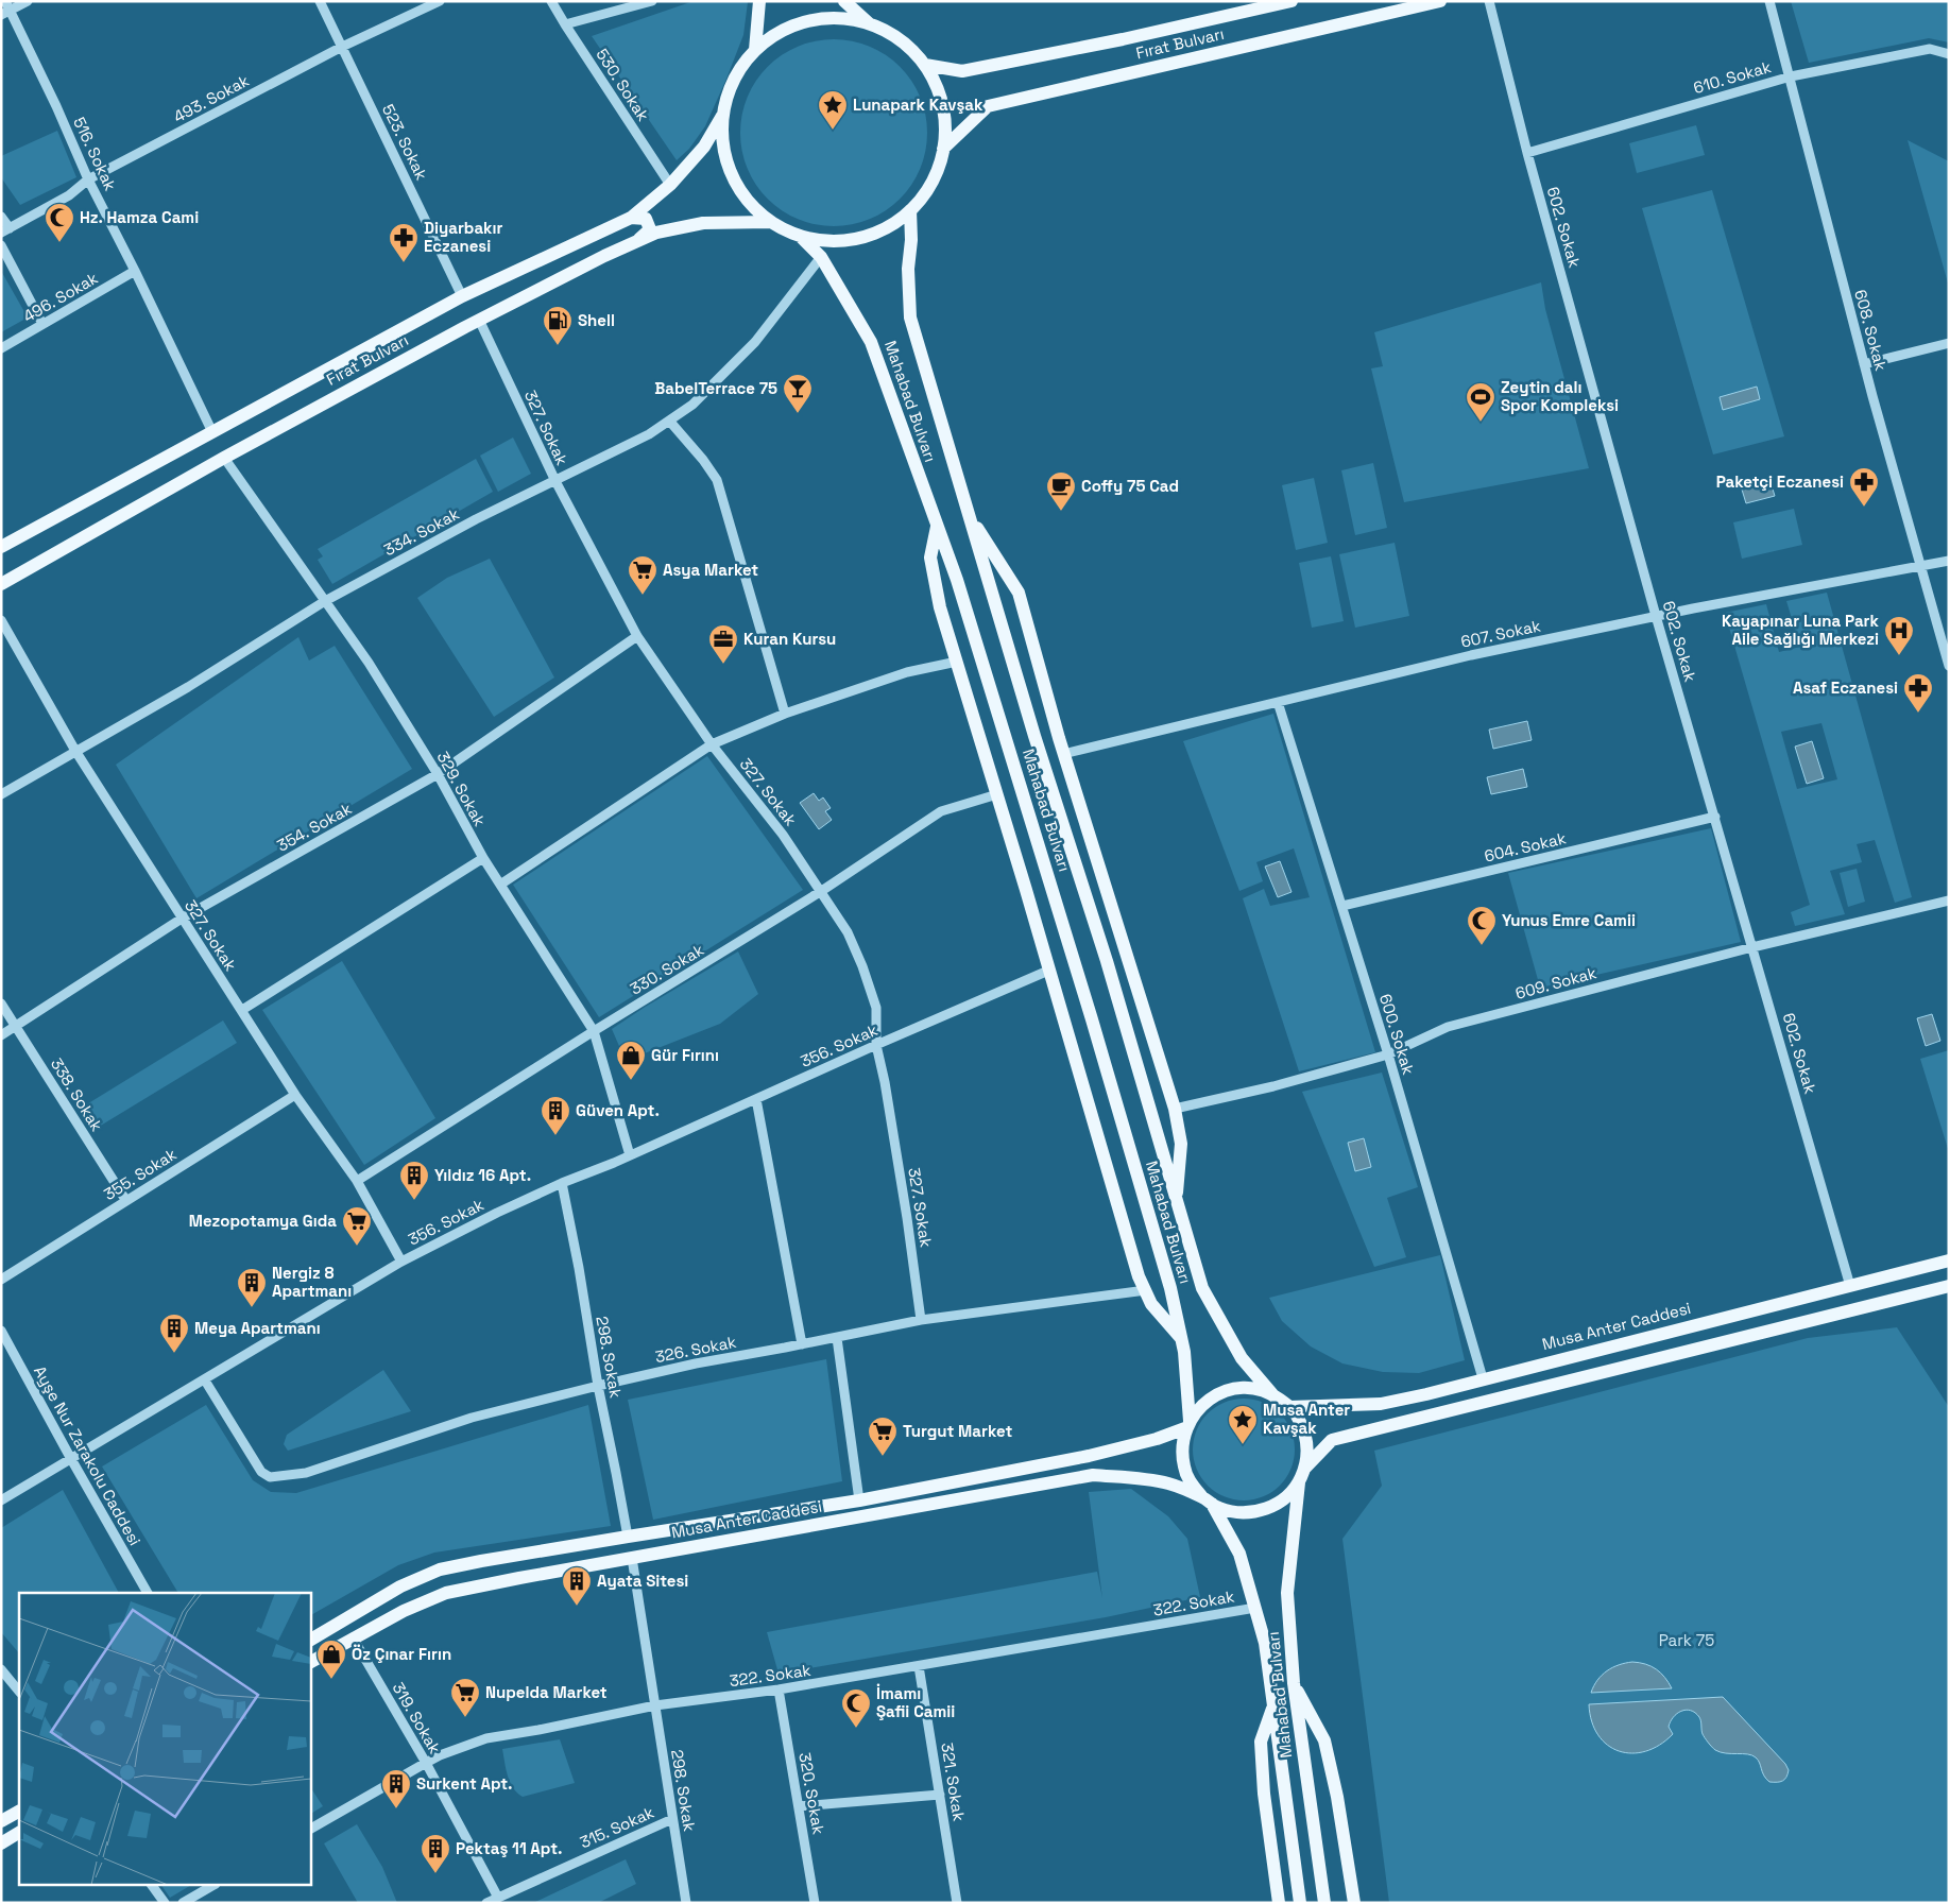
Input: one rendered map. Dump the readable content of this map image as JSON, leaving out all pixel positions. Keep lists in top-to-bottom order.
{
  "streets": {
    "main road": ["Fırat Bulvarı", "Mahabad Bulvarı", "Musa Anter Caddesi"],
    "street": [
      "610. Sokak",
      "530. Sokak",
      "493. Sokak",
      "523. Sokak",
      "516. Sokak",
      "602. Sokak",
      "496. Sokak",
      "608. Sokak",
      "327. Sokak",
      "334. Sokak",
      "607. Sokak",
      "329. Sokak",
      "354. Sokak",
      "604. Sokak",
      "330. Sokak",
      "609. Sokak",
      "600. Sokak",
      "356. Sokak",
      "338. Sokak",
      "355. Sokak",
      "326. Sokak",
      "298. Sokak",
      "Ayşe Nur Zarakolu Caddesi",
      "322. Sokak",
      "319. Sokak",
      "321. Sokak",
      "320. Sokak",
      "315. Sokak"
    ]
  },
  "crossings": [
    ["Fırat Bulvarı", "530. Sokak"],
    ["Fırat Bulvarı", "523. Sokak"],
    ["Fırat Bulvarı", "516. Sokak"],
    ["Fırat Bulvarı", "327. Sokak"],
    ["Fırat Bulvarı", "329. Sokak"],
    ["610. Sokak", "602. Sokak"],
    ["610. Sokak", "608. Sokak"],
    ["493. Sokak", "523. Sokak"],
    ["493. Sokak", "516. Sokak"],
    ["516. Sokak", "496. Sokak"],
    ["602. Sokak", "607. Sokak"],
    ["602. Sokak", "604. Sokak"],
    ["602. Sokak", "609. Sokak"],
    ["602. Sokak", "Musa Anter Caddesi"],
    ["608. Sokak", "607. Sokak"],
    ["Mahabad Bulvarı", "334. Sokak"],
    ["Mahabad Bulvarı", "Musa Anter Caddesi"],
    ["Mahabad Bulvarı", "322. Sokak"],
    ["327. Sokak", "334. Sokak"],
    ["327. Sokak", "354. Sokak"],
    ["327. Sokak", "330. Sokak"],
    ["327. Sokak", "356. Sokak"],
    ["327. Sokak", "355. Sokak"],
    ["327. Sokak", "326. Sokak"],
    ["334. Sokak", "329. Sokak"],
    ["607. Sokak", "600. Sokak"],
    ["329. Sokak", "354. Sokak"],
    ["329. Sokak", "330. Sokak"],
    ["329. Sokak", "356. Sokak"],
    ["354. Sokak", "338. Sokak"],
    ["604. Sokak", "600. Sokak"],
    ["609. Sokak", "600. Sokak"],
    ["600. Sokak", "Musa Anter Caddesi"],
    ["356. Sokak", "326. Sokak"],
    ["356. Sokak", "298. Sokak"],
    ["356. Sokak", "Ayşe Nur Zarakolu Caddesi"],
    ["338. Sokak", "355. Sokak"],
    ["Musa Anter Caddesi", "298. Sokak"],
    ["Musa Anter Caddesi", "319. Sokak"],
    ["326. Sokak", "298. Sokak"],
    ["298. Sokak", "322. Sokak"],
    ["298. Sokak", "315. Sokak"],
    ["322. Sokak", "319. Sokak"],
    ["322. Sokak", "321. Sokak"],
    ["322. Sokak", "320. Sokak"],
    ["319. Sokak", "315. Sokak"]
  ],
  "parks": ["Park 75"],
  "places": {
    "place": ["Lunapark Kavşak", "Musa Anter Kavşak"],
    "mosque": ["Hz. Hamza Cami", "Yunus Emre Camii", "İmamı Şafii Camii"],
    "pharmacy": ["Diyarbakır Eczanesi", "Paketçi Eczanesi", "Asaf Eczanesi"],
    "fuel station": ["Shell"],
    "bar": ["BabelTerrace 75"],
    "sports": ["Zeytin dalı Spor Kompleksi"],
    "cafe": ["Coffy 75 Cad"],
    "supermarket": [
      "Asya Market",
      "Mezopotamya Gıda",
      "Turgut Market",
      "Nupelda Market"
    ],
    "hospital": ["Kayapınar Luna Park Aile Sağlığı Merkezi"],
    "office": ["Kuran Kursu"],
    "shop": ["Gür Fırını", "Öz Çınar Fırın"],
    "building": [
      "Güven Apt.",
      "Yıldız 16 Apt.",
      "Nergiz 8 Apartmanı",
      "Meya Apartmanı",
      "Ayata Sitesi",
      "Surkent Apt.",
      "Pektaş 11 Apt."
    ]
  }
}
